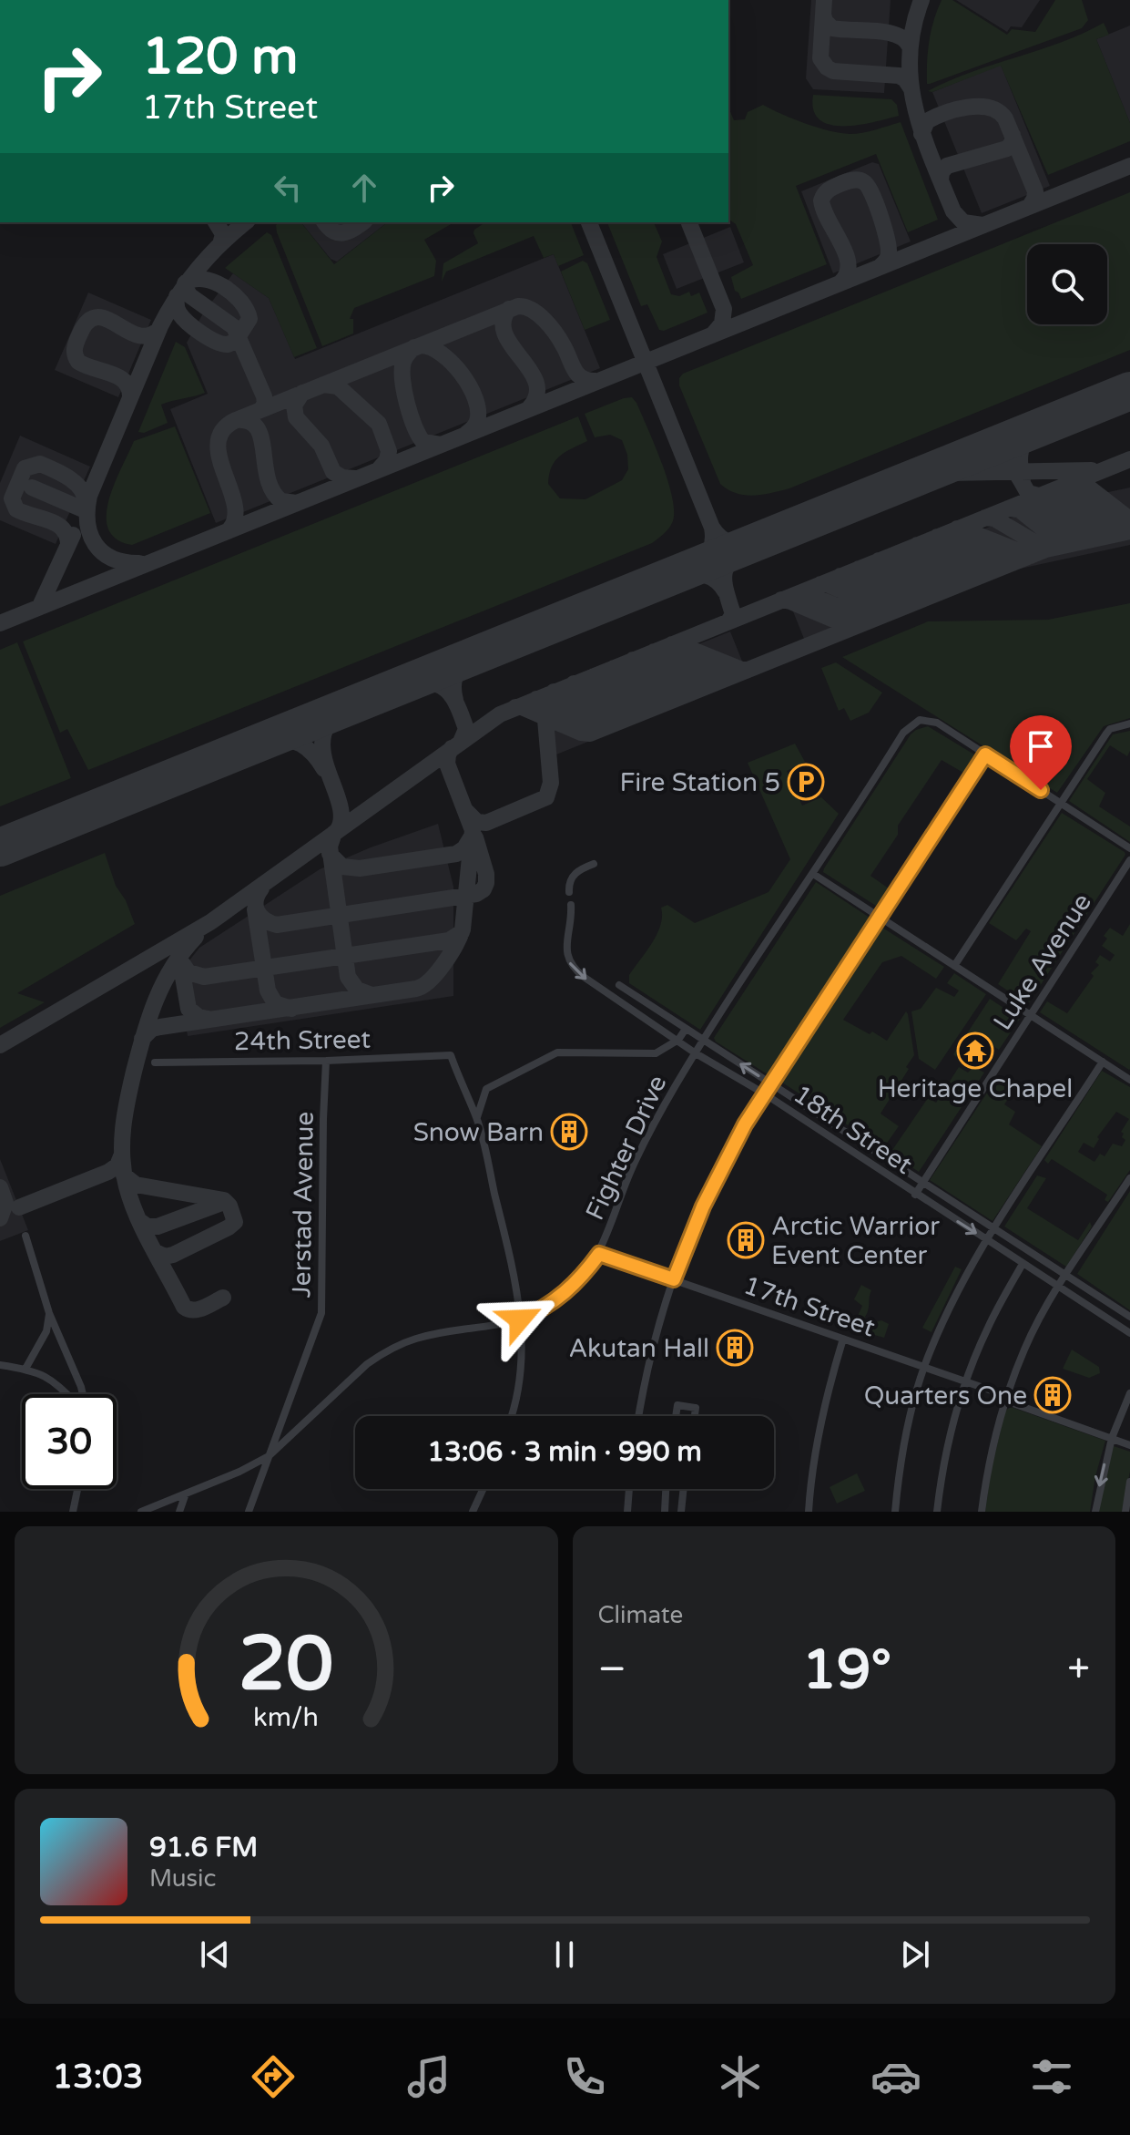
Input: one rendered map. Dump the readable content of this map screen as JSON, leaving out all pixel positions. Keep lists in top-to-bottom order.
{
  "streets": {
    "street": [
      "Luke Avenue",
      "24th Street",
      "18th Street",
      "Fighter Drive",
      "Jerstad Avenue",
      "17th Street"
    ]
  },
  "crossings": [
    ["Luke Avenue", "18th Street"],
    ["24th Street", "Jerstad Avenue"],
    ["18th Street", "Fighter Drive"],
    ["Fighter Drive", "Jerstad Avenue"],
    ["Fighter Drive", "17th Street"]
  ],
  "places": {
    "parking": ["Fire Station 5"],
    "temple": ["Heritage Chapel"],
    "building": [
      "Snow Barn",
      "Arctic Warrior Event Center",
      "Akutan Hall",
      "Quarters One"
    ]
  },
  "page": {
    "turn": ["120 m", "17th Street"],
    "limit": "30",
    "trip": "13:06 · 3 min · 990 m",
    "tile": "Climate",
    "heat": ["−", "19°", "+"],
    "song": ["91.6 FM", "Music"],
    "tabs": "13:03",
    "gauge": ["20", "km/h"]
  }
}
